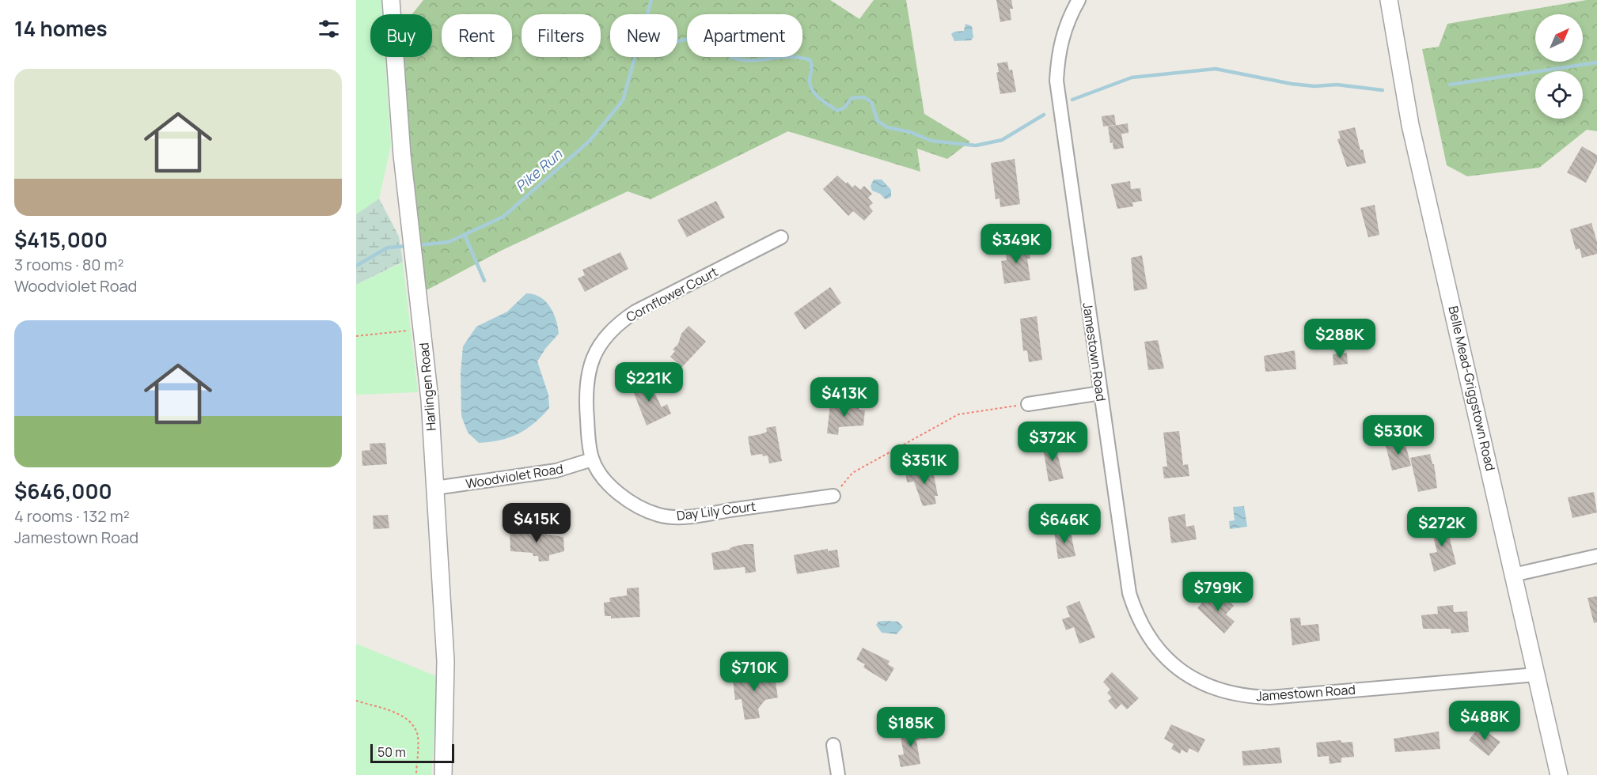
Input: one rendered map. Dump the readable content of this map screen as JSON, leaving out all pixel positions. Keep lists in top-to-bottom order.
{
  "streets": {
    "street": [
      "Cornflower Court",
      "Jamestown Road",
      "Harlingen Road",
      "Belle Mead-Griggstown Road",
      "Woodviolet Road",
      "Day Lily Court"
    ]
  },
  "crossings": [
    ["Cornflower Court", "Woodviolet Road"],
    ["Cornflower Court", "Day Lily Court"],
    ["Jamestown Road", "Belle Mead-Griggstown Road"],
    ["Harlingen Road", "Woodviolet Road"],
    ["Woodviolet Road", "Day Lily Court"]
  ],
  "water": ["Pike Run"],
  "scale_bar": "50 m",
  "north": "top right",
  "page": {
    "heading": "14 homes",
    "chip": [
      "Buy",
      "Rent",
      "Filters",
      "New",
      "Apartment"
    ],
    "list": [
      {
        "name": "$415,000",
        "note": "3 rooms · 80 m² · Woodviolet Road"
      },
      {
        "name": "$646,000",
        "note": "4 rooms · 132 m² · Jamestown Road"
      }
    ],
    "price": [
      "$349K",
      "$288K",
      "$221K",
      "$413K",
      "$530K",
      "$372K",
      "$351K",
      "$415K",
      "$646K",
      "$272K",
      "$799K",
      "$710K",
      "$488K",
      "$185K"
    ],
    "scale": "50 m"
  }
}
